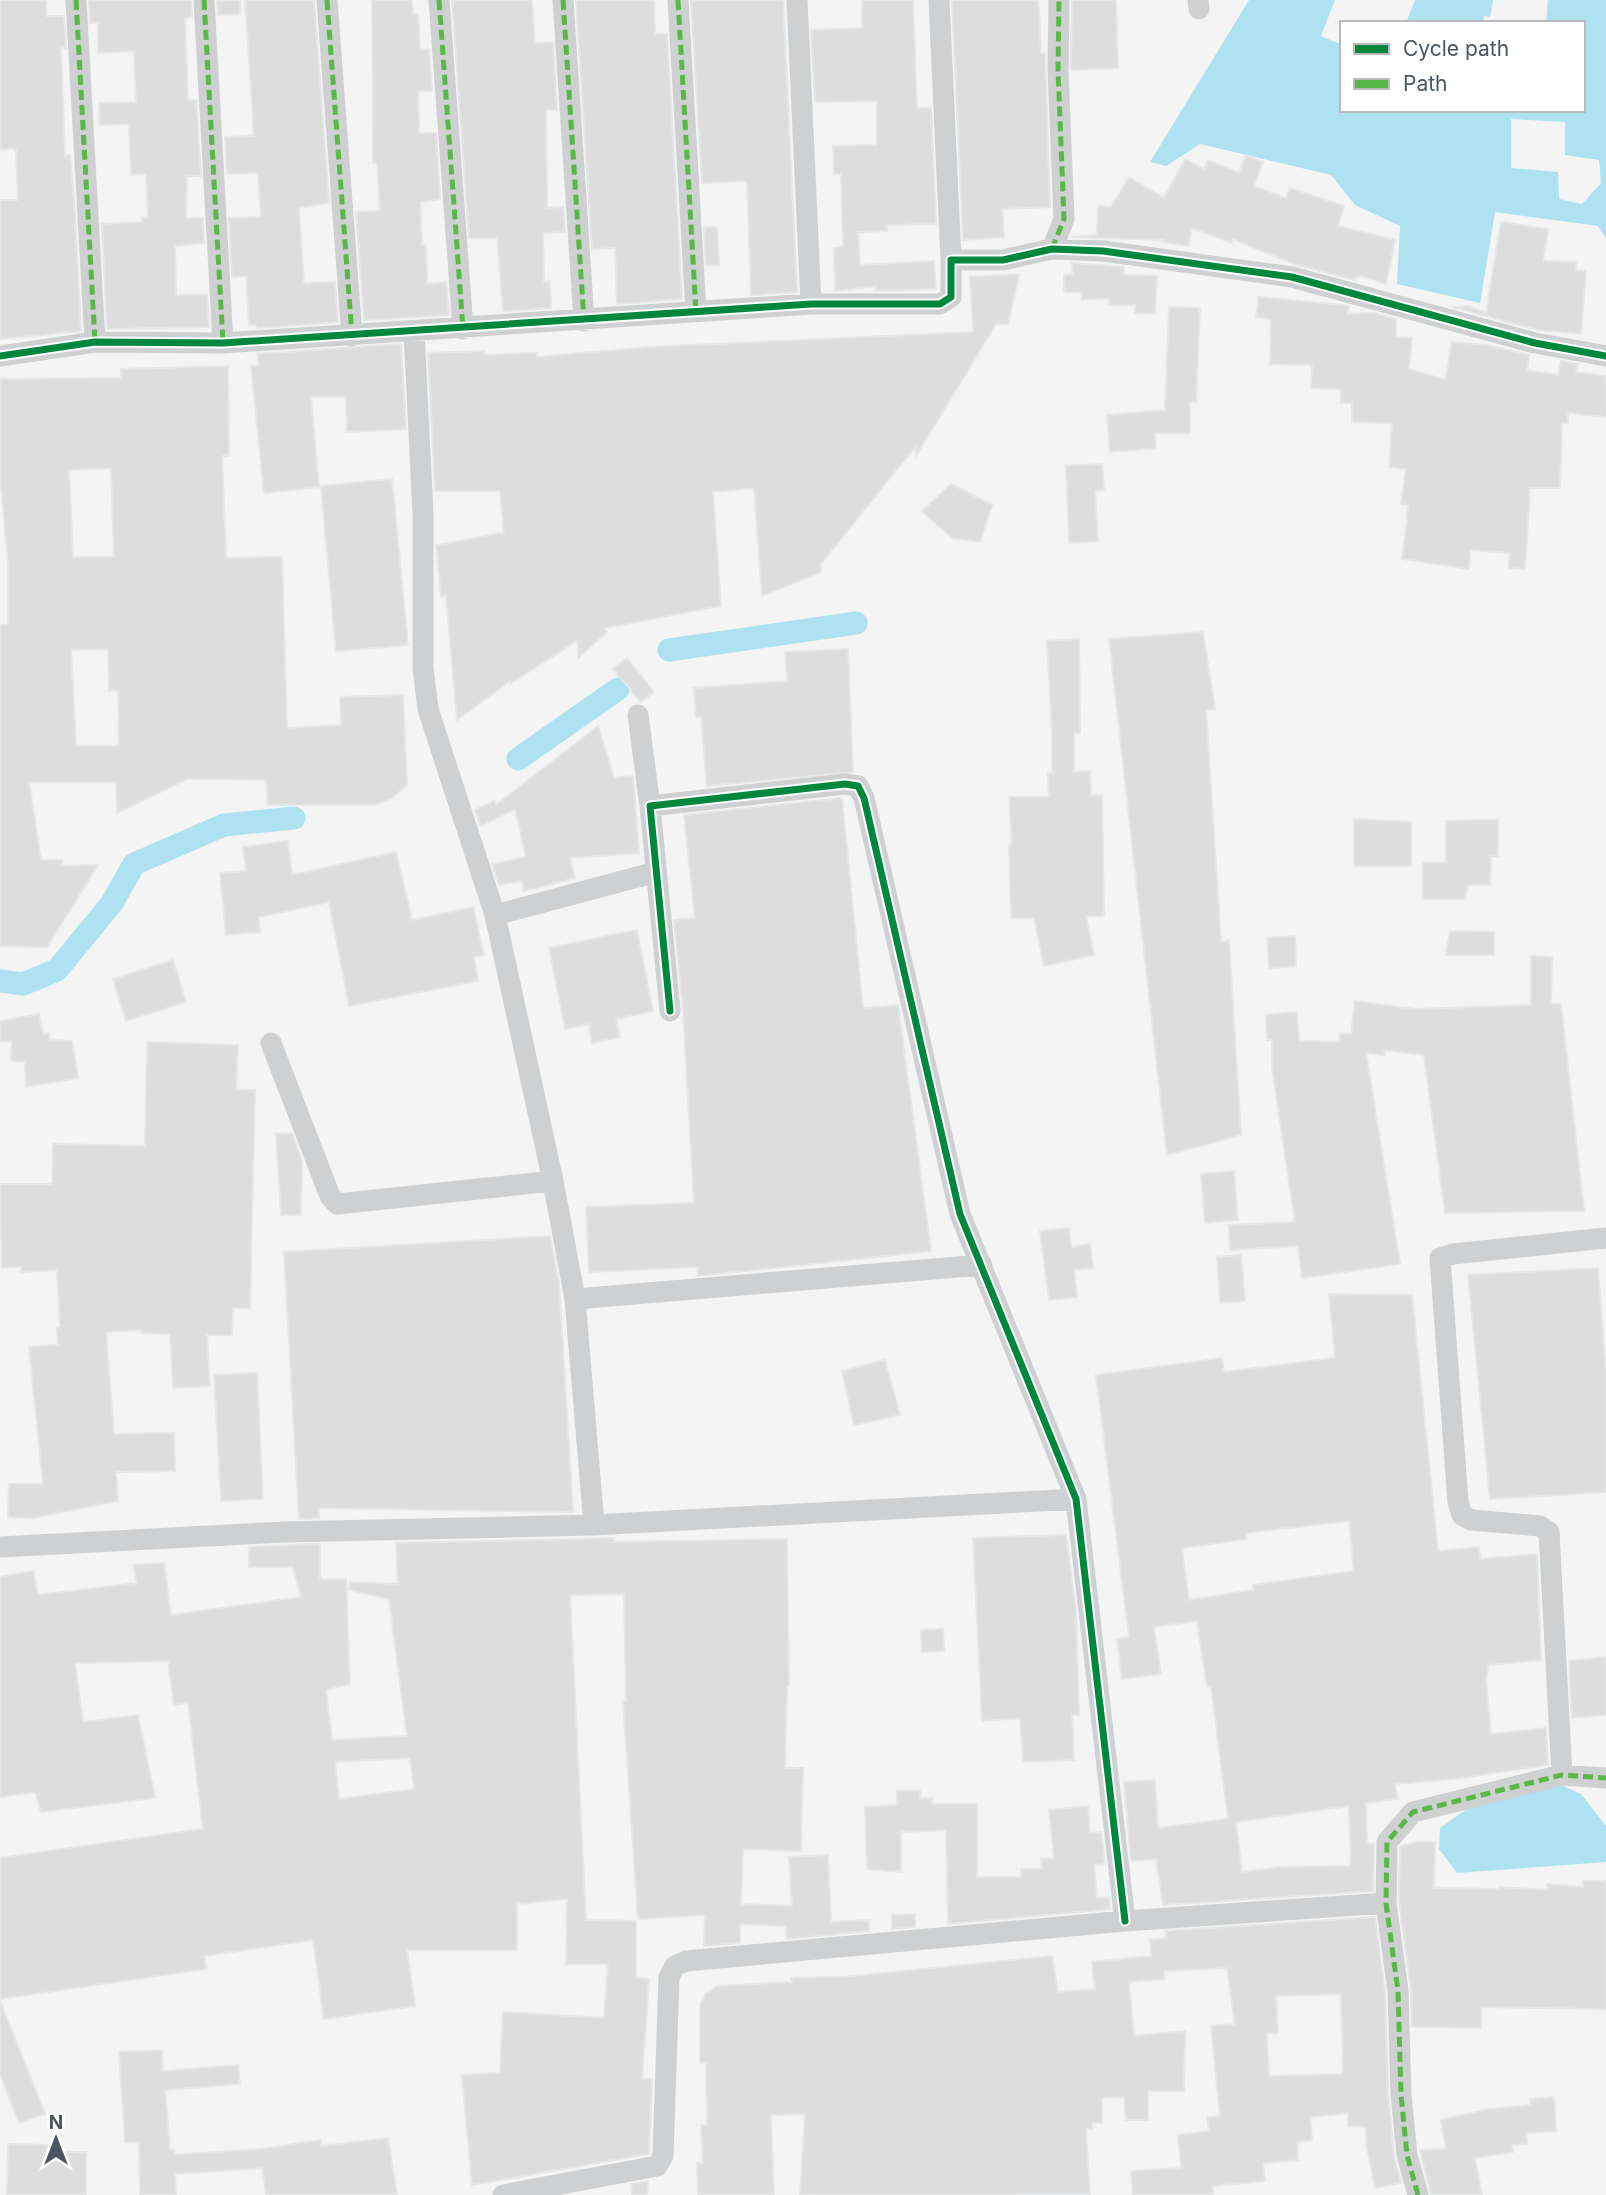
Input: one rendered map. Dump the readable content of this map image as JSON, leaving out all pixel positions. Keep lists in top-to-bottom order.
{
  "legend": ["Cycle path", "Path"],
  "north": "top"
}
